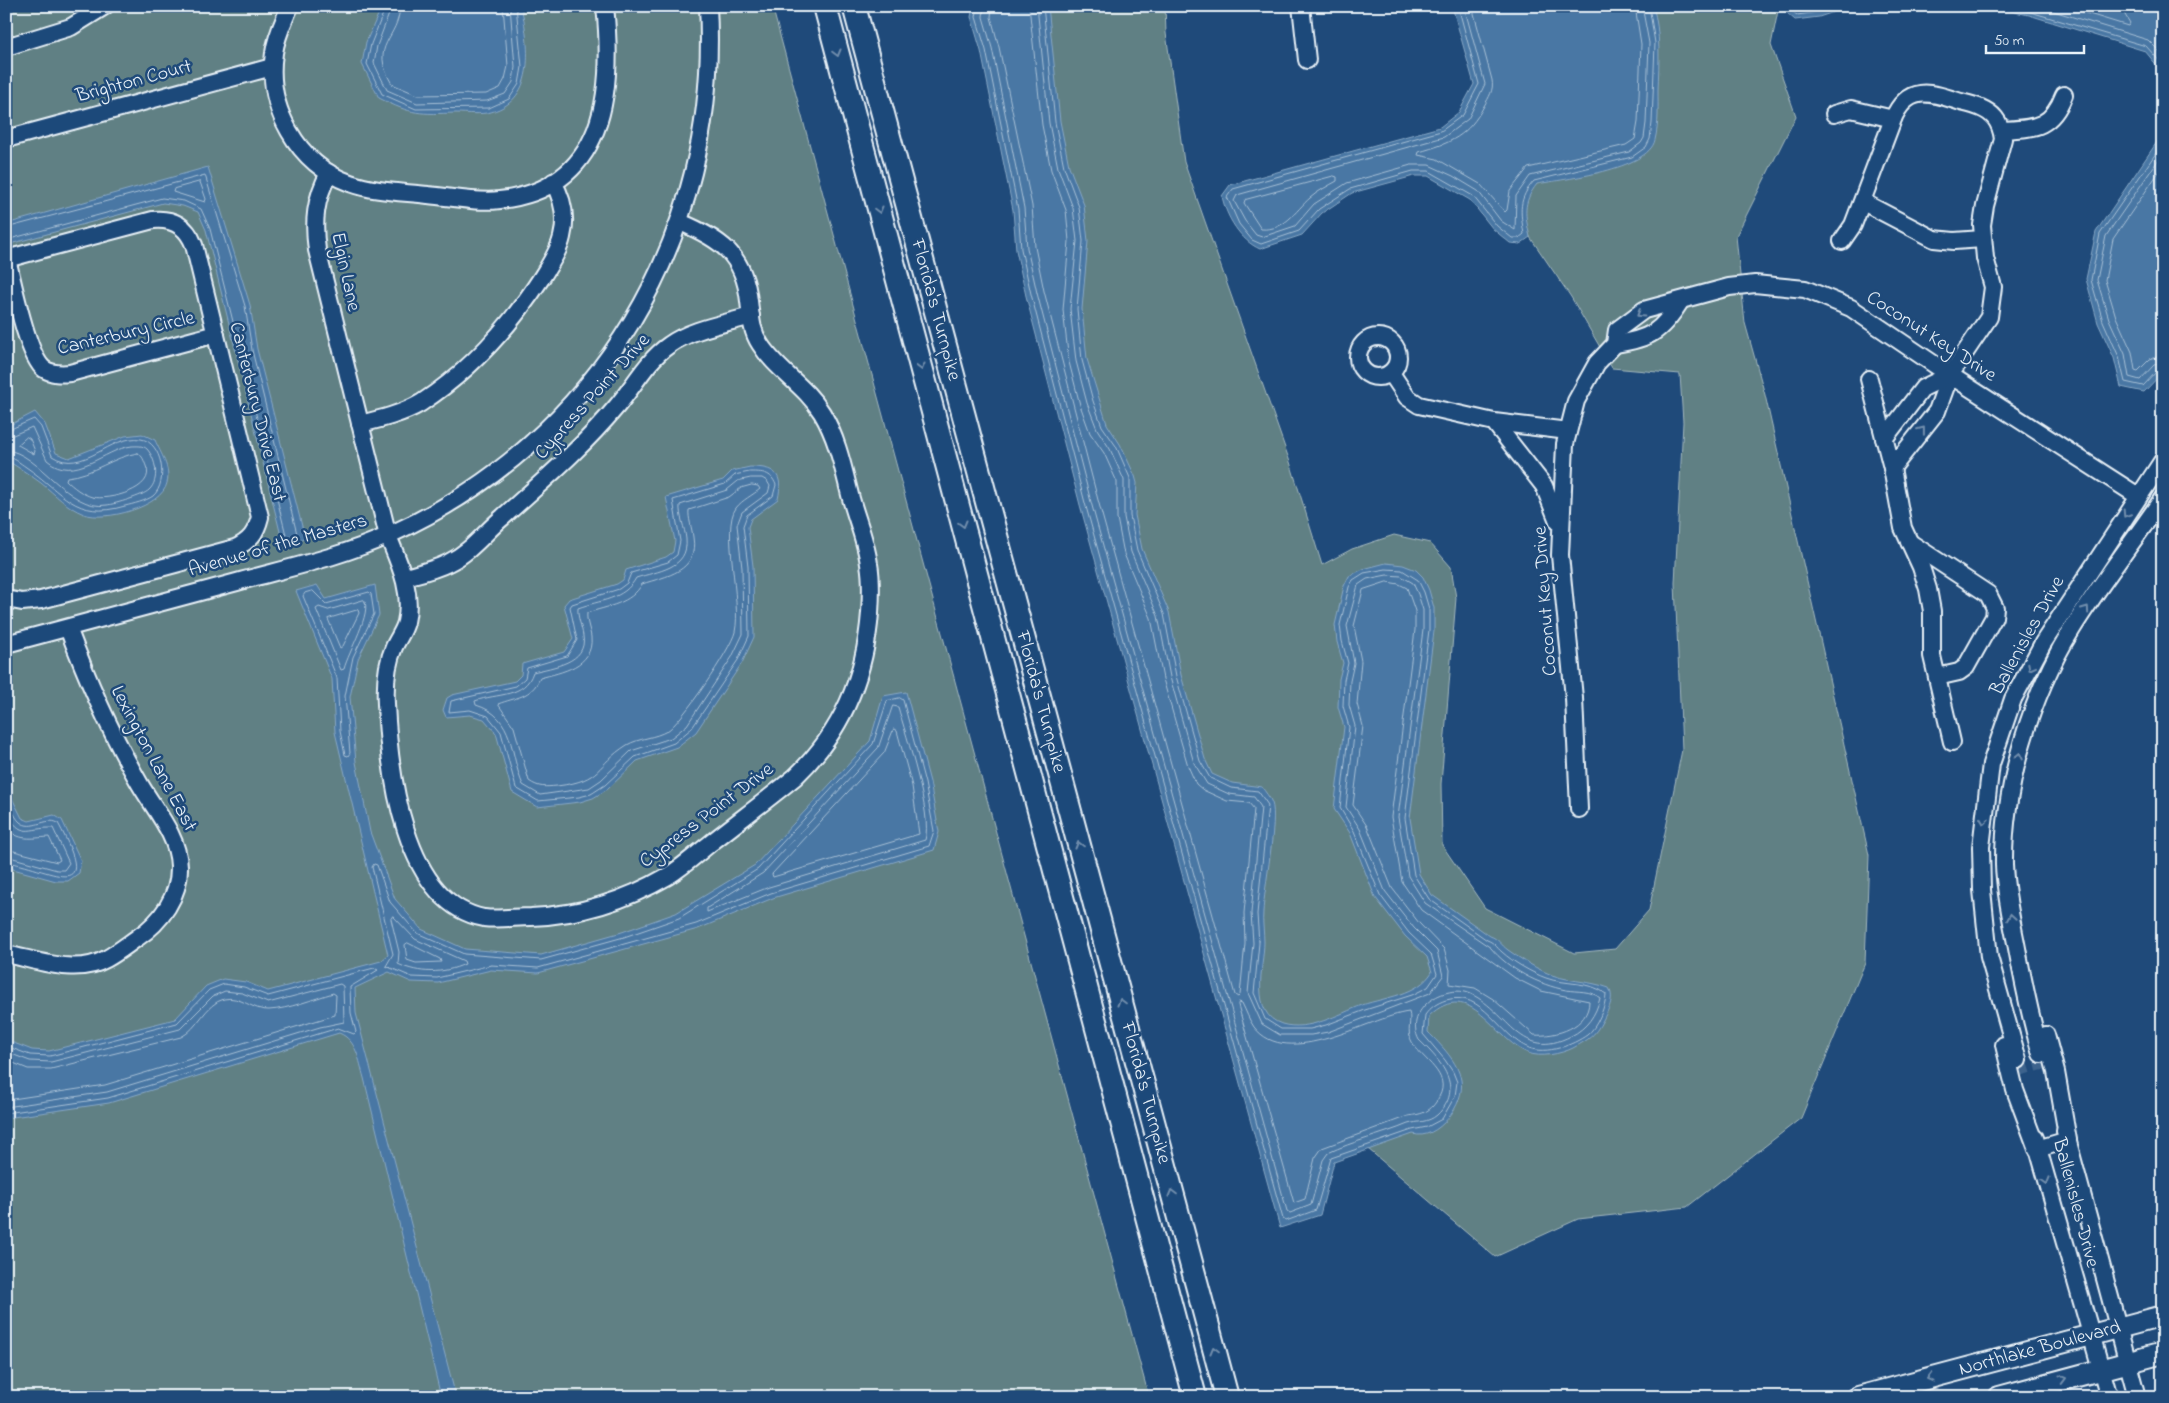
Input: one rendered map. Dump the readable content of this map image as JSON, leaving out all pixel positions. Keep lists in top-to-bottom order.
{
  "streets": {
    "highway": ["Florida's Turnpike"],
    "main road": ["Northlake Boulevard"],
    "street": [
      "Brighton Court",
      "Elgin Lane",
      "Canterbury Circle",
      "Coconut Key Drive",
      "Cypress Point Drive",
      "Canterbury Drive East",
      "Avenue of the Masters",
      "Ballenisles Drive",
      "Lexington Lane East"
    ]
  },
  "crossings": [
    ["Elgin Lane", "Cypress Point Drive"],
    ["Elgin Lane", "Avenue of the Masters"],
    ["Canterbury Circle", "Canterbury Drive East"],
    ["Coconut Key Drive", "Ballenisles Drive"],
    ["Cypress Point Drive", "Avenue of the Masters"],
    ["Avenue of the Masters", "Lexington Lane East"],
    ["Ballenisles Drive", "Northlake Boulevard"]
  ],
  "scale_bar": "50 m"
}
